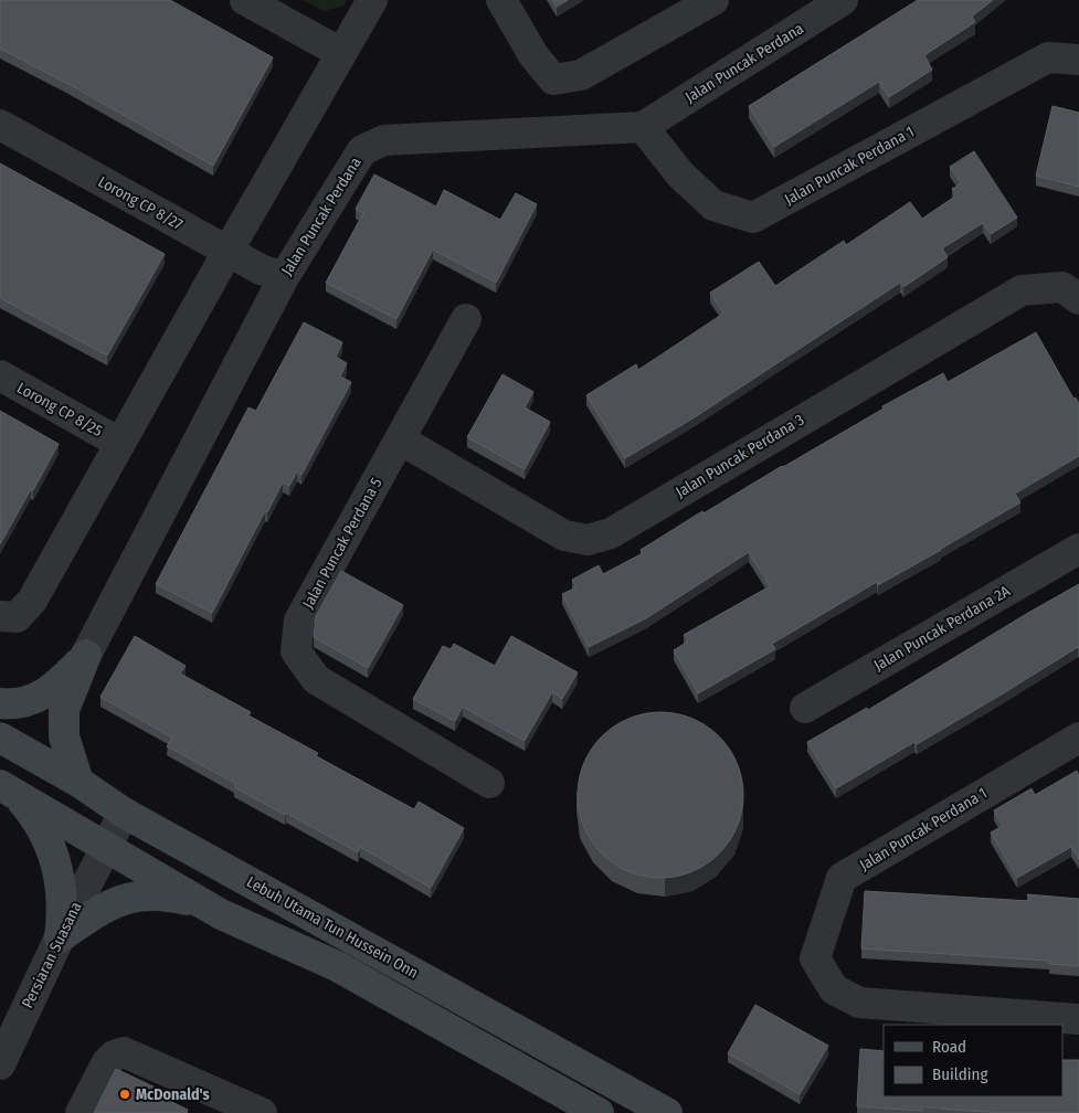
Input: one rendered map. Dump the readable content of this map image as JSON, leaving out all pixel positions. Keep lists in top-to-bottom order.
{
  "streets": {
    "main road": ["Lebuh Utama Tun Hussein Onn"],
    "street": [
      "Jalan Puncak Perdana",
      "Jalan Puncak Perdana 1",
      "Lorong CP 8/27",
      "Lorong CP 8/25",
      "Jalan Puncak Perdana 3",
      "Jalan Puncak Perdana 5",
      "Jalan Puncak Perdana 2A",
      "Persiaran Suasana"
    ]
  },
  "crossings": [
    ["Jalan Puncak Perdana", "Jalan Puncak Perdana 1"],
    ["Jalan Puncak Perdana", "Lorong CP 8/27"],
    ["Jalan Puncak Perdana 3", "Jalan Puncak Perdana 5"],
    ["Lebuh Utama Tun Hussein Onn", "Persiaran Suasana"]
  ],
  "places": ["McDonald's"],
  "legend": ["Road", "Building"]
}
